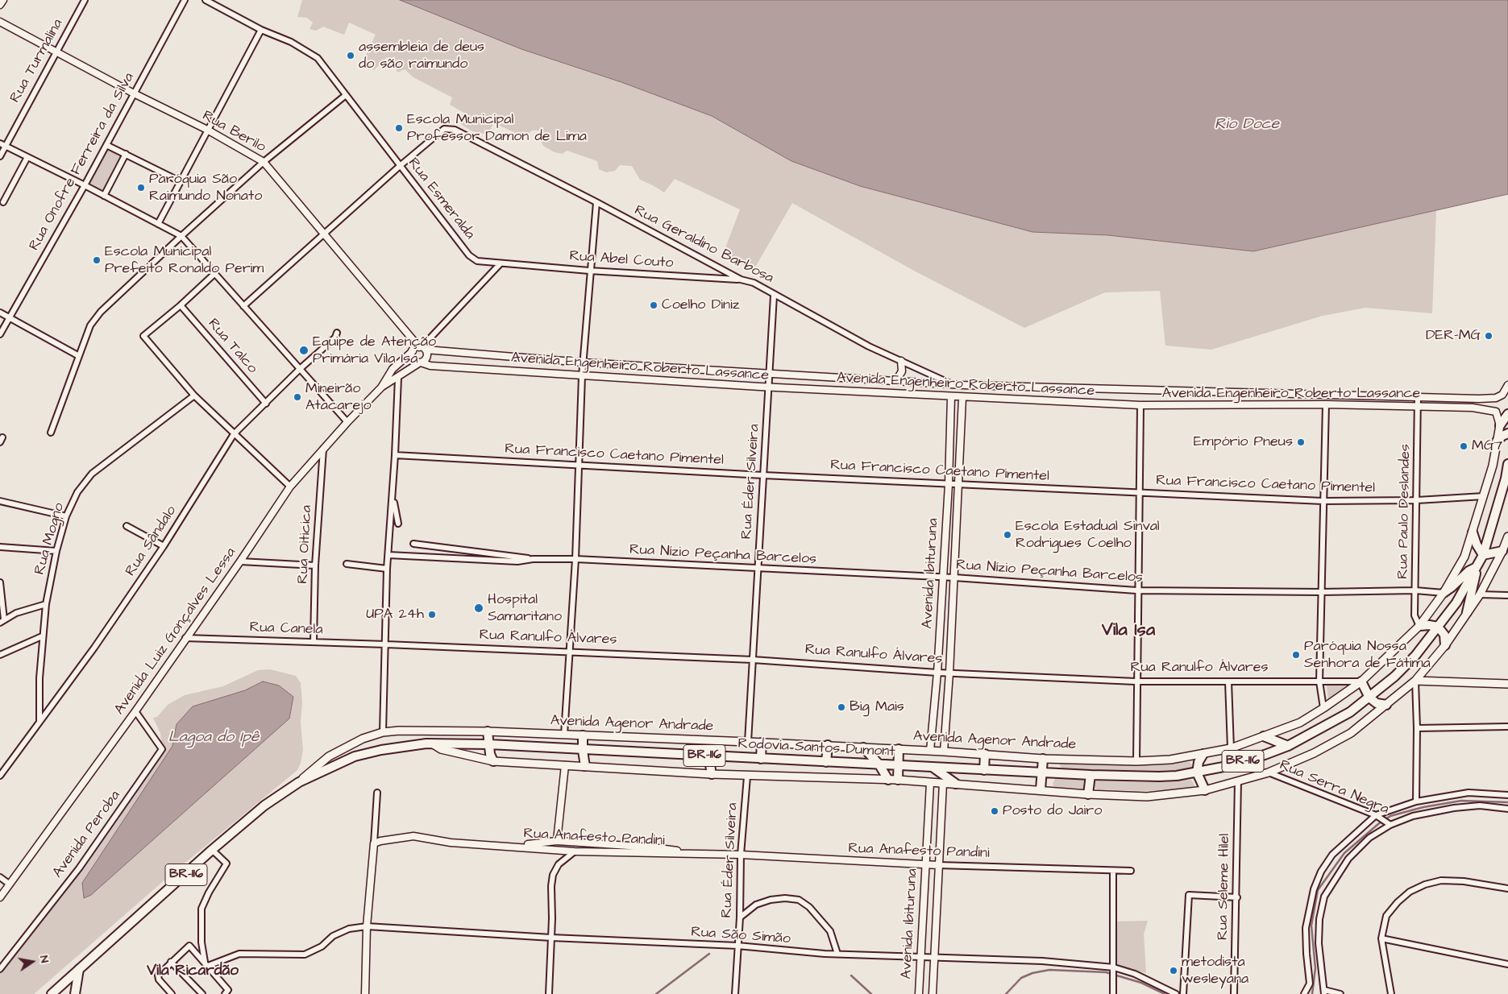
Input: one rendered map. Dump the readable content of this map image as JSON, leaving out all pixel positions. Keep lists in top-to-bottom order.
{
  "streets": {
    "highway": ["Rodovia Santos Dumont", "BR-116"],
    "main road": ["Avenida Agenor Andrade"],
    "street": [
      "Rua Turmalina",
      "Rua Berilo",
      "Rua Onofre Ferreira da Silva",
      "Rua Esmeralda",
      "Rua Geraldino Barbosa",
      "Rua Abel Couto",
      "Rua Talco",
      "Avenida Engenheiro Roberto Lassance",
      "Rua Francisco Caetano Pimentel",
      "Rua Éder Silveira",
      "Rua Paulo Deslandes",
      "Rua Mogno",
      "Rua Sândalo",
      "Rua Oiticica",
      "Rua Nízio Peçanha Barcelos",
      "Avenida Ibituruna",
      "Rua Canela",
      "Avenida Luiz Gonçalves Lessa",
      "Rua Ranulfo Álvares",
      "Rua Serra Negra",
      "Avenida Peroba",
      "Rua Anafesto Pandini",
      "Rua Seleme Hilel",
      "Rua São Simão"
    ]
  },
  "crossings": [
    ["Rua Turmalina", "Rua Berilo"],
    ["Rua Berilo", "Rua Onofre Ferreira da Silva"],
    ["Rua Berilo", "Avenida Engenheiro Roberto Lassance"],
    ["Rua Berilo", "Avenida Luiz Gonçalves Lessa"],
    ["Rua Esmeralda", "Rua Geraldino Barbosa"],
    ["Rua Esmeralda", "Rua Abel Couto"],
    ["Rua Geraldino Barbosa", "Rua Abel Couto"],
    ["Rua Geraldino Barbosa", "Avenida Engenheiro Roberto Lassance"],
    ["Rua Geraldino Barbosa", "Rua Éder Silveira"],
    ["Rua Talco", "Rua Sândalo"],
    ["Avenida Engenheiro Roberto Lassance", "Rua Éder Silveira"],
    ["Avenida Engenheiro Roberto Lassance", "Rua Paulo Deslandes"],
    ["Avenida Engenheiro Roberto Lassance", "Avenida Ibituruna"],
    ["Avenida Engenheiro Roberto Lassance", "Avenida Luiz Gonçalves Lessa"],
    ["Avenida Engenheiro Roberto Lassance", "Avenida Agenor Andrade"],
    ["Rua Francisco Caetano Pimentel", "Rua Éder Silveira"],
    ["Rua Francisco Caetano Pimentel", "Rua Paulo Deslandes"],
    ["Rua Francisco Caetano Pimentel", "Avenida Ibituruna"],
    ["Rua Francisco Caetano Pimentel", "Avenida Agenor Andrade"],
    ["Rua Éder Silveira", "Rua Nízio Peçanha Barcelos"],
    ["Rua Éder Silveira", "Rua Ranulfo Álvares"],
    ["Rua Éder Silveira", "Avenida Agenor Andrade"],
    ["Rua Éder Silveira", "Rua Anafesto Pandini"],
    ["Rua Éder Silveira", "Rua São Simão"],
    ["Rua Paulo Deslandes", "Rua Nízio Peçanha Barcelos"],
    ["Rua Paulo Deslandes", "Avenida Agenor Andrade"],
    ["Rua Mogno", "Rua Sândalo"],
    ["Rua Oiticica", "Rua Canela"],
    ["Rua Oiticica", "Avenida Luiz Gonçalves Lessa"],
    ["Rua Nízio Peçanha Barcelos", "Avenida Ibituruna"],
    ["Rua Nízio Peçanha Barcelos", "Avenida Agenor Andrade"],
    ["Avenida Ibituruna", "Rua Ranulfo Álvares"],
    ["Avenida Ibituruna", "Avenida Agenor Andrade"],
    ["Avenida Ibituruna", "Rua Anafesto Pandini"],
    ["Avenida Ibituruna", "Rua São Simão"],
    ["Rua Canela", "Avenida Luiz Gonçalves Lessa"],
    ["Rua Canela", "Rua Ranulfo Álvares"],
    ["Avenida Luiz Gonçalves Lessa", "Avenida Peroba"],
    ["Rua Ranulfo Álvares", "Avenida Agenor Andrade"],
    ["Avenida Agenor Andrade", "Rodovia Santos Dumont"]
  ],
  "districts": ["Vila Isa", "Vila Ricardão"],
  "water": ["Rio Doce", "Lagoa do Ipê"],
  "places": [
    "assembleia de deus do são raimundo",
    "Escola Municipal Professor Damon de Lima",
    "Paróquia São Raimundo Nonato",
    "Escola Municipal Prefeito Ronaldo Perim",
    "Coelho Diniz",
    "DER-MG",
    "Equipe de Atenção Primária Vila Isa",
    "Mineirão Atacarejo",
    "Empório Pneus",
    "MG7",
    "Escola Estadual Sinval Rodrigues Coelho",
    "Hospital Samaritano",
    "UPA 24h",
    "Paróquia Nossa Senhora de Fátima",
    "Big Mais",
    "Posto do Jairo",
    "metodista wesleyana"
  ],
  "north": "right"
}
